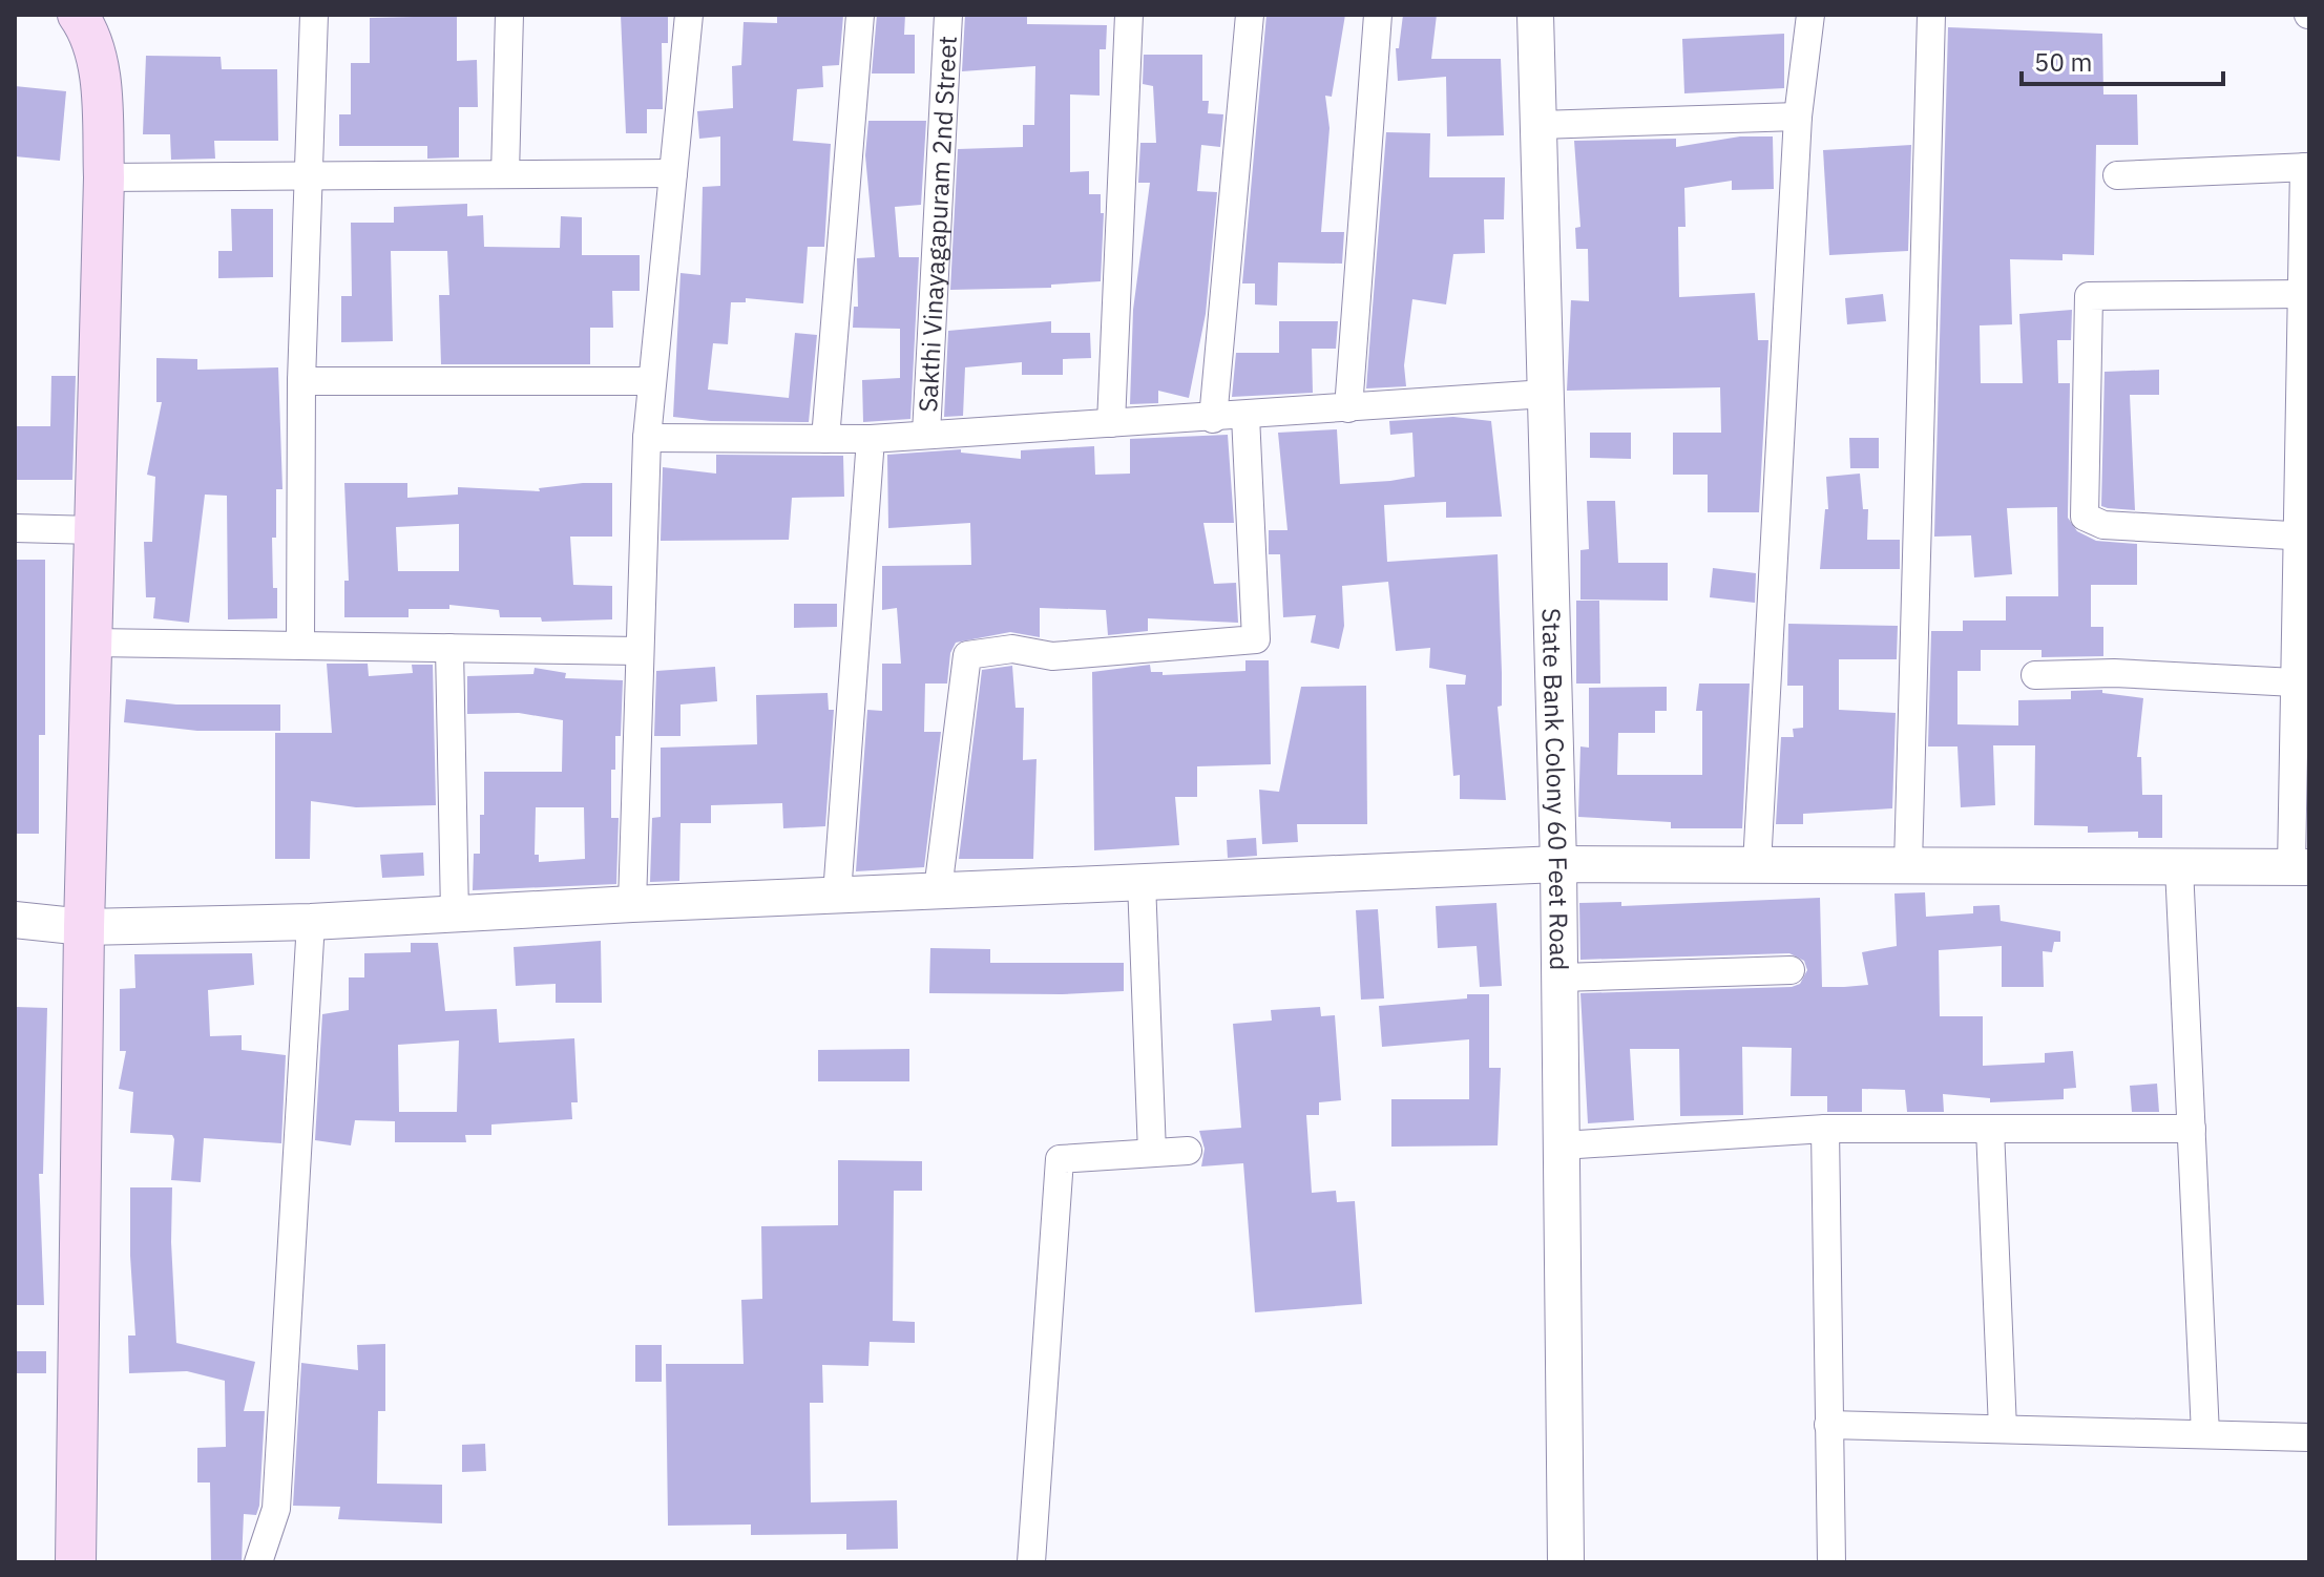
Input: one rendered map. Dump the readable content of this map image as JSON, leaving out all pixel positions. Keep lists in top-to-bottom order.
{
  "streets": {
    "street": ["Sakthi Vinayagapuram 2nd Street", "State Bank Colony 60 Feet Road"]
  },
  "scale_bar": "50 m"
}
